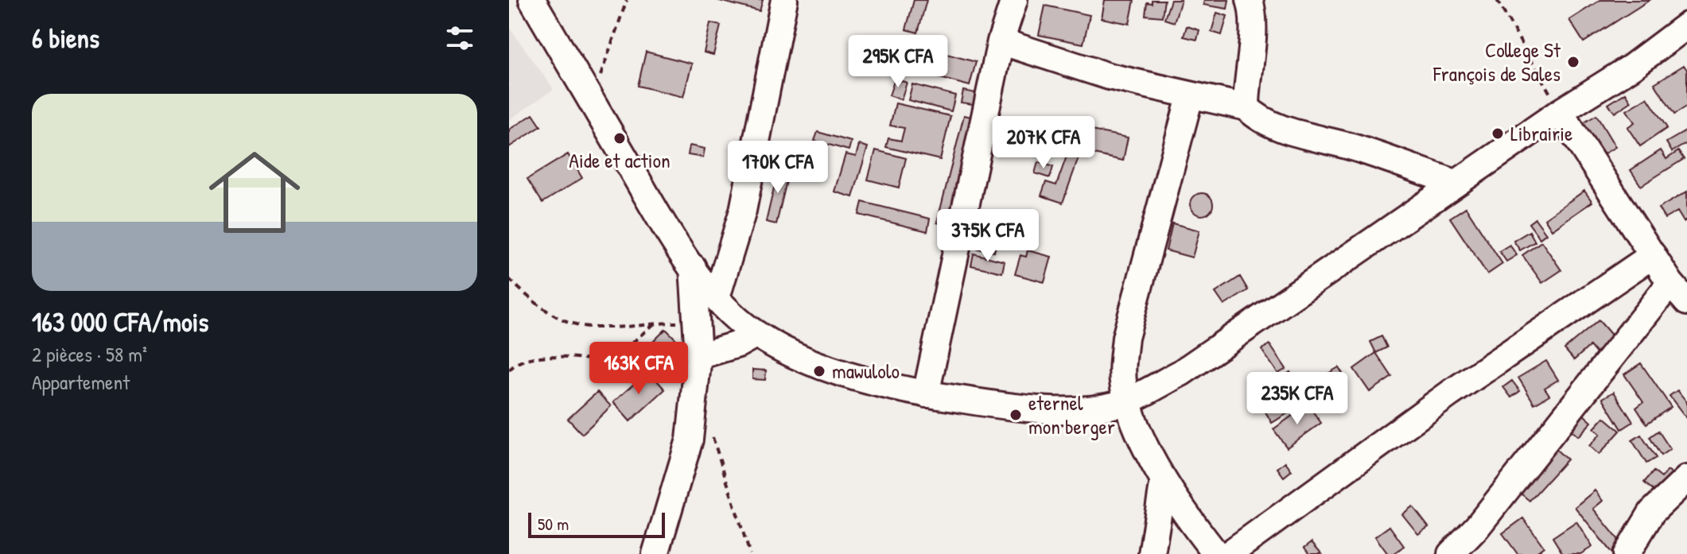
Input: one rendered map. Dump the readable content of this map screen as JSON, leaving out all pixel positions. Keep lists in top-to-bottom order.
{
  "places": [
    "College St François de Sales",
    "Librairie",
    "Aide et action",
    "mawulolo",
    "eternel mon berger"
  ],
  "scale_bar": "50 m",
  "page": {
    "heading": "6 biens",
    "price": [
      "295K CFA",
      "207K CFA",
      "170K CFA",
      "375K CFA",
      "163K CFA",
      "235K CFA"
    ],
    "list": [
      {
        "name": "163 000 CFA/mois",
        "note": "2 pièces · 58 m² · Appartement"
      }
    ],
    "scale": "50 m"
  }
}
